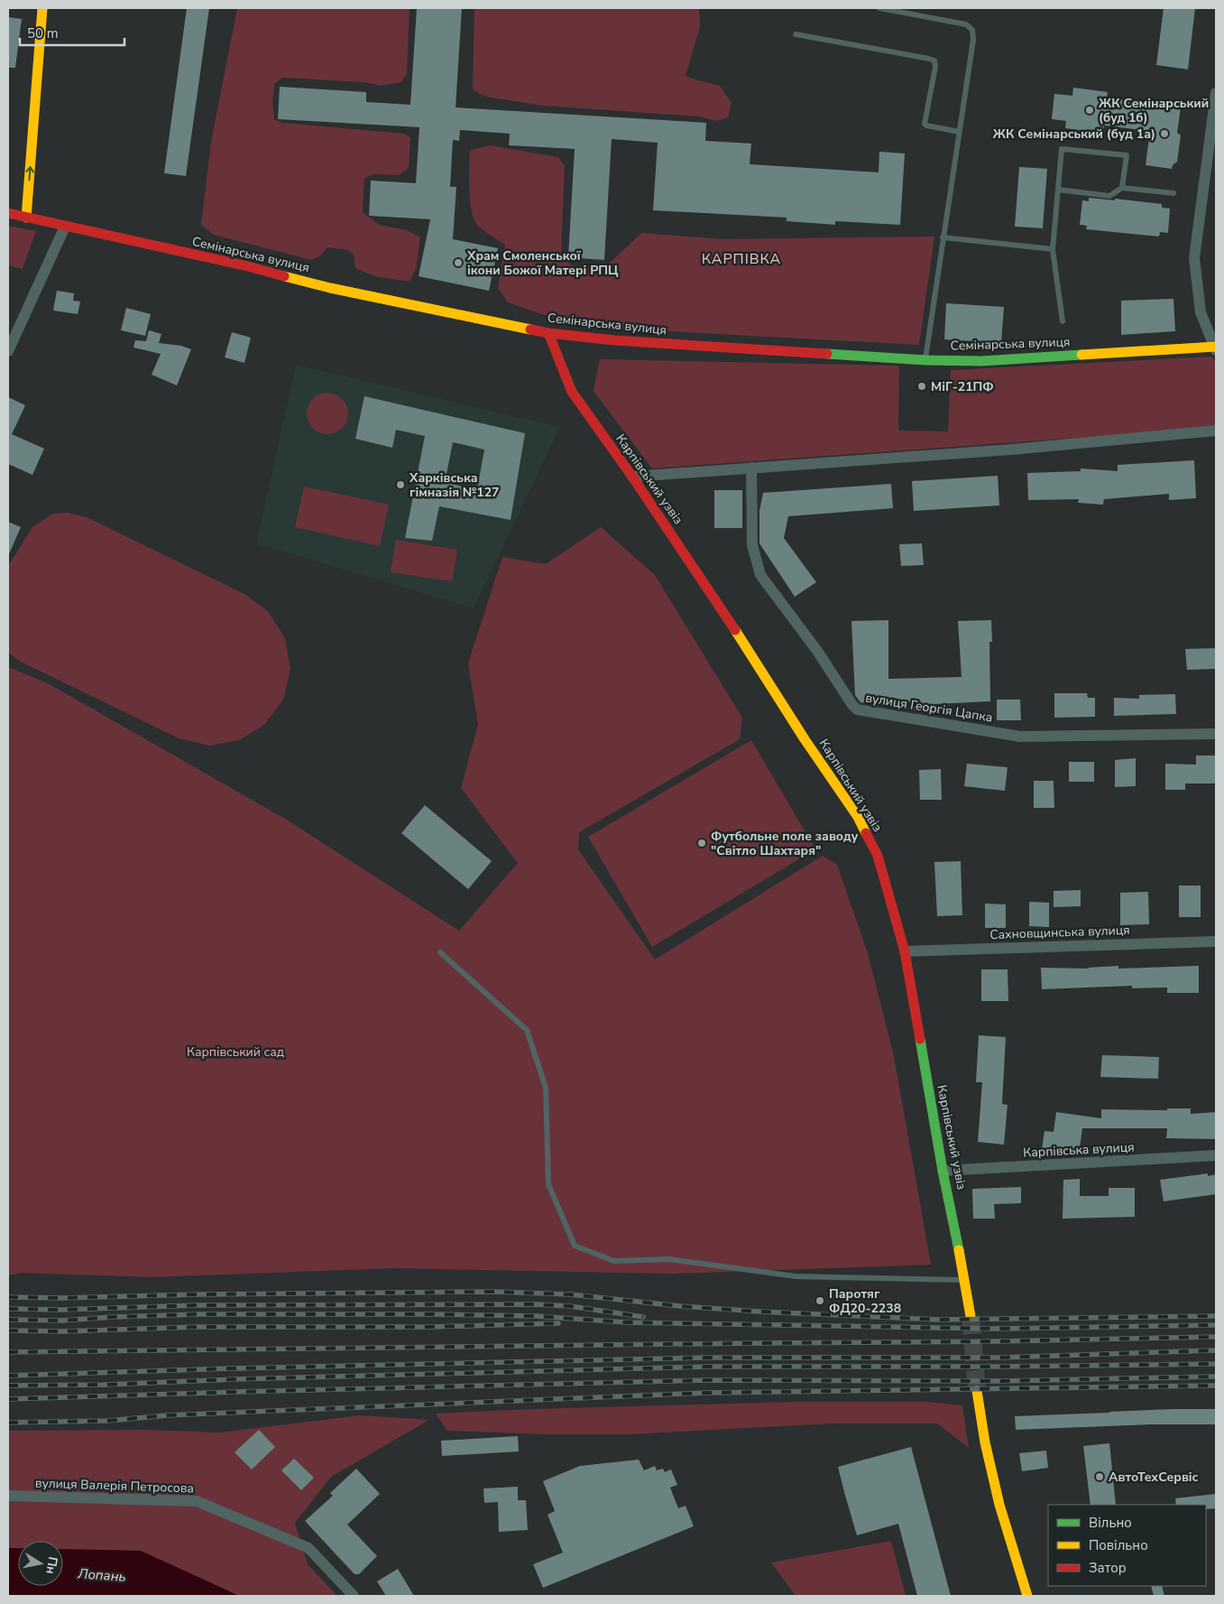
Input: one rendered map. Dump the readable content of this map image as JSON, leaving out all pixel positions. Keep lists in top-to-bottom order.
{
  "streets": {
    "main road": ["Семінарська вулиця", "Карпівський узвіз"],
    "street": [
      "вулиця Георгія Цапка",
      "Сахновщинська вулиця",
      "Карпівська вулиця",
      "вулиця Валерія Петросова"
    ]
  },
  "crossings": [
    ["Семінарська вулиця", "Карпівський узвіз"],
    ["Карпівський узвіз", "Сахновщинська вулиця"],
    ["Карпівський узвіз", "Карпівська вулиця"]
  ],
  "districts": ["КАРПІВКА"],
  "water": ["Лопань"],
  "parks": ["Карпівський сад"],
  "places": [
    "ЖК Семінарський (буд 1б)",
    "ЖК Семінарський (буд 1а)",
    "Храм Смоленської ікони Божої Матері РПЦ",
    "МіГ-21ПФ",
    "Харківська гімназія №127",
    "Футбольне поле заводу \"Світло Шахтаря\"",
    "Паротяг ФД20-2238",
    "АвтоТехСервіс"
  ],
  "legend": ["Вільно", "Повільно", "Затор"],
  "scale_bar": "50 m",
  "north": "right"
}
